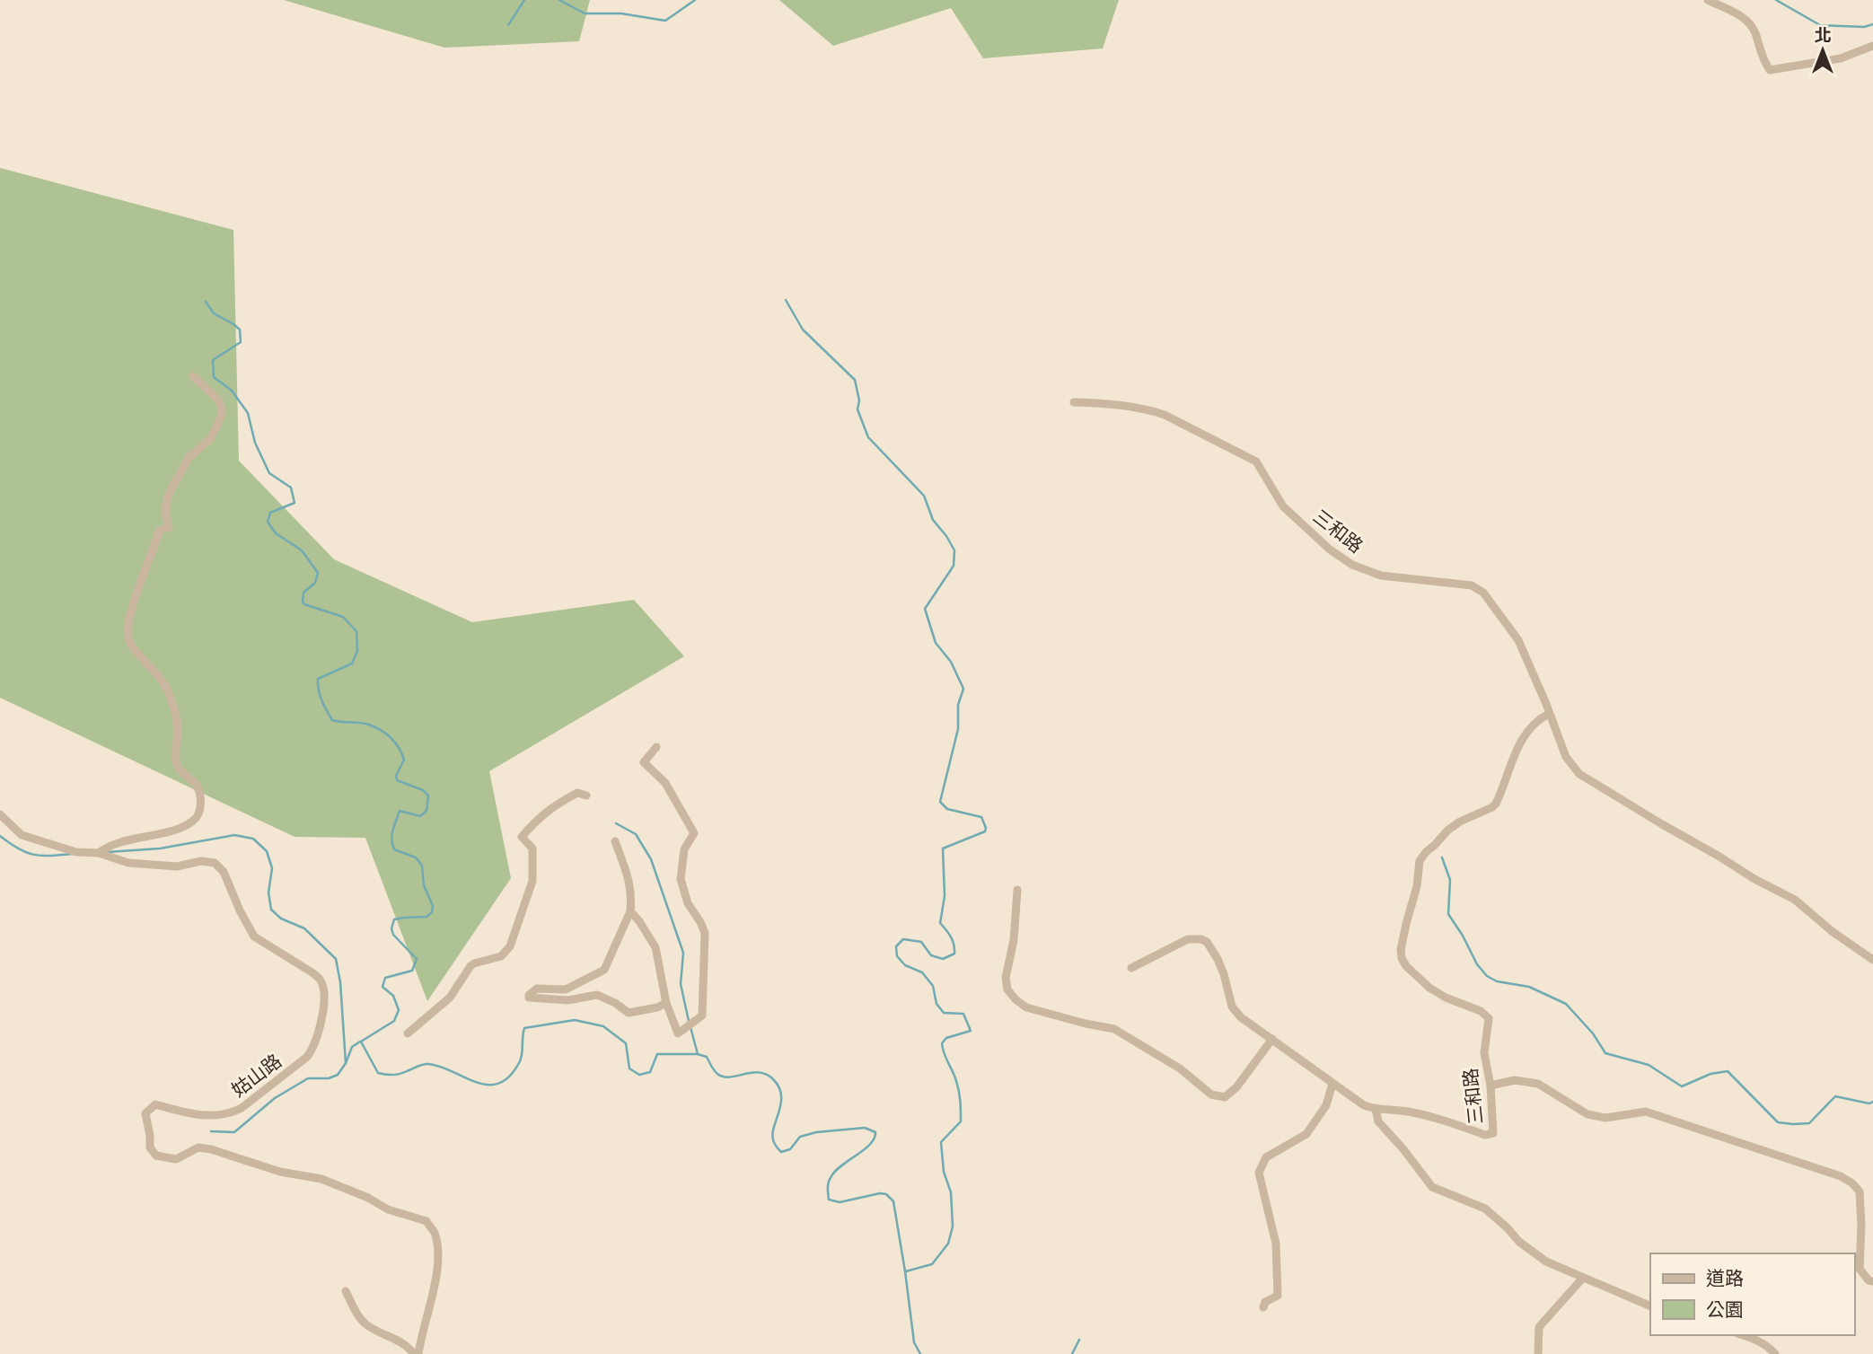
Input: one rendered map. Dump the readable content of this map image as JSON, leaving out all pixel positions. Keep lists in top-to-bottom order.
{
  "streets": {
    "street": ["三和路", "姑山路"]
  },
  "legend": ["道路", "公園"],
  "north": "top"
}
